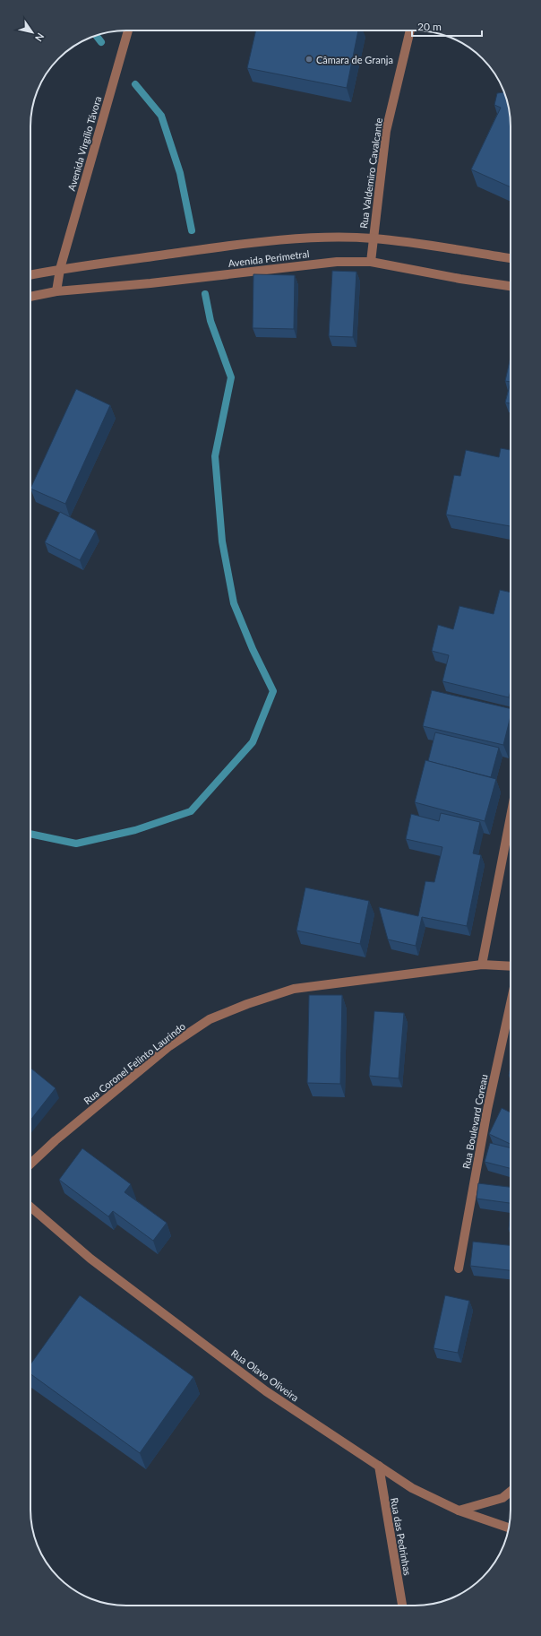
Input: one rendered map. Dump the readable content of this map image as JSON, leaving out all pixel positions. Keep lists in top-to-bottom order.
{
  "streets": {
    "street": [
      "Avenida Virgílio Távora",
      "Rua Valdemiro Cavalcante",
      "Avenida Perimetral",
      "Rua Coronel Felinto Laurindo",
      "Rua Boulevard Coreau",
      "Rua Olavo Oliveira",
      "Rua das Pedrinhas"
    ]
  },
  "crossings": [
    ["Avenida Virgílio Távora", "Avenida Perimetral"],
    ["Rua Valdemiro Cavalcante", "Avenida Perimetral"],
    ["Rua Olavo Oliveira", "Rua das Pedrinhas"]
  ],
  "places": ["Câmara de Granja"],
  "scale_bar": "20 m",
  "north": "bottom right"
}
